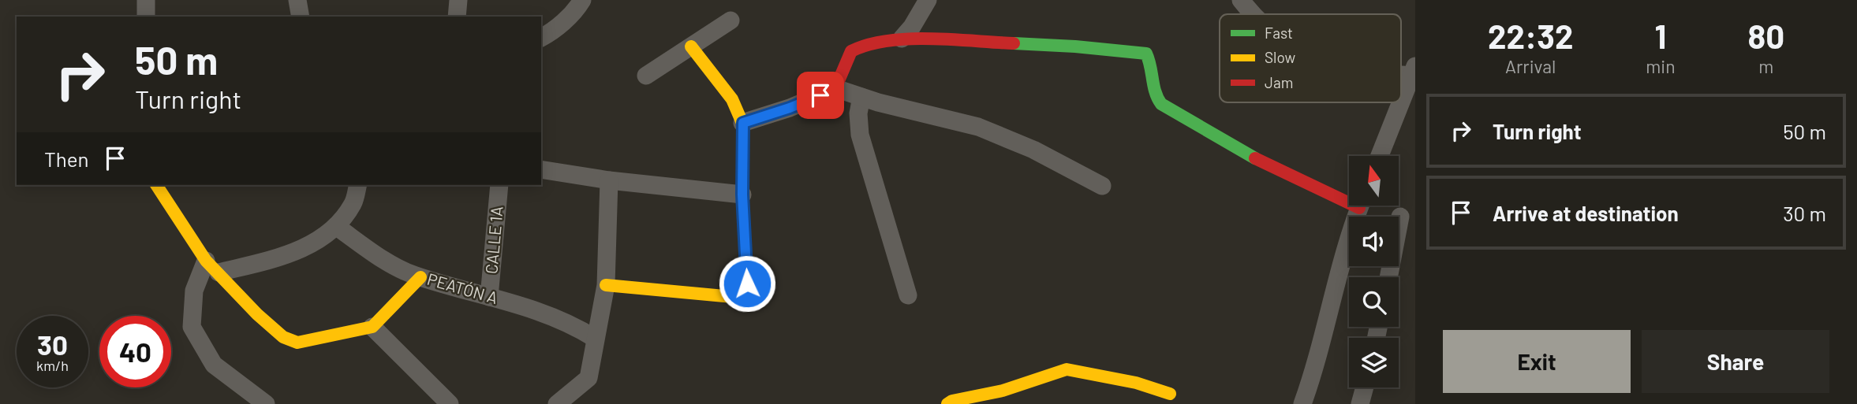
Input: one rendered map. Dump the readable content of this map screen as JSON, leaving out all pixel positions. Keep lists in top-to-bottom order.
{
  "streets": {
    "street": ["CALLE 1A", "PEATÓN A"]
  },
  "crossings": [
    ["CALLE 1A", "PEATÓN A"]
  ],
  "legend": ["Fast", "Slow", "Jam"],
  "north": "top",
  "page": {
    "eta": [
      "22:32",
      "Arrival",
      "1",
      "min",
      "80",
      "m"
    ],
    "turn": ["50 m", "Turn right"],
    "list": [
      {
        "name": "Turn right",
        "value": "50 m"
      },
      {
        "name": "Arrive at destination",
        "value": "30 m"
      }
    ],
    "then": "Then",
    "speed": "30 km/h",
    "limit": "40",
    "buttons": ["Exit", "Share"]
  }
}
